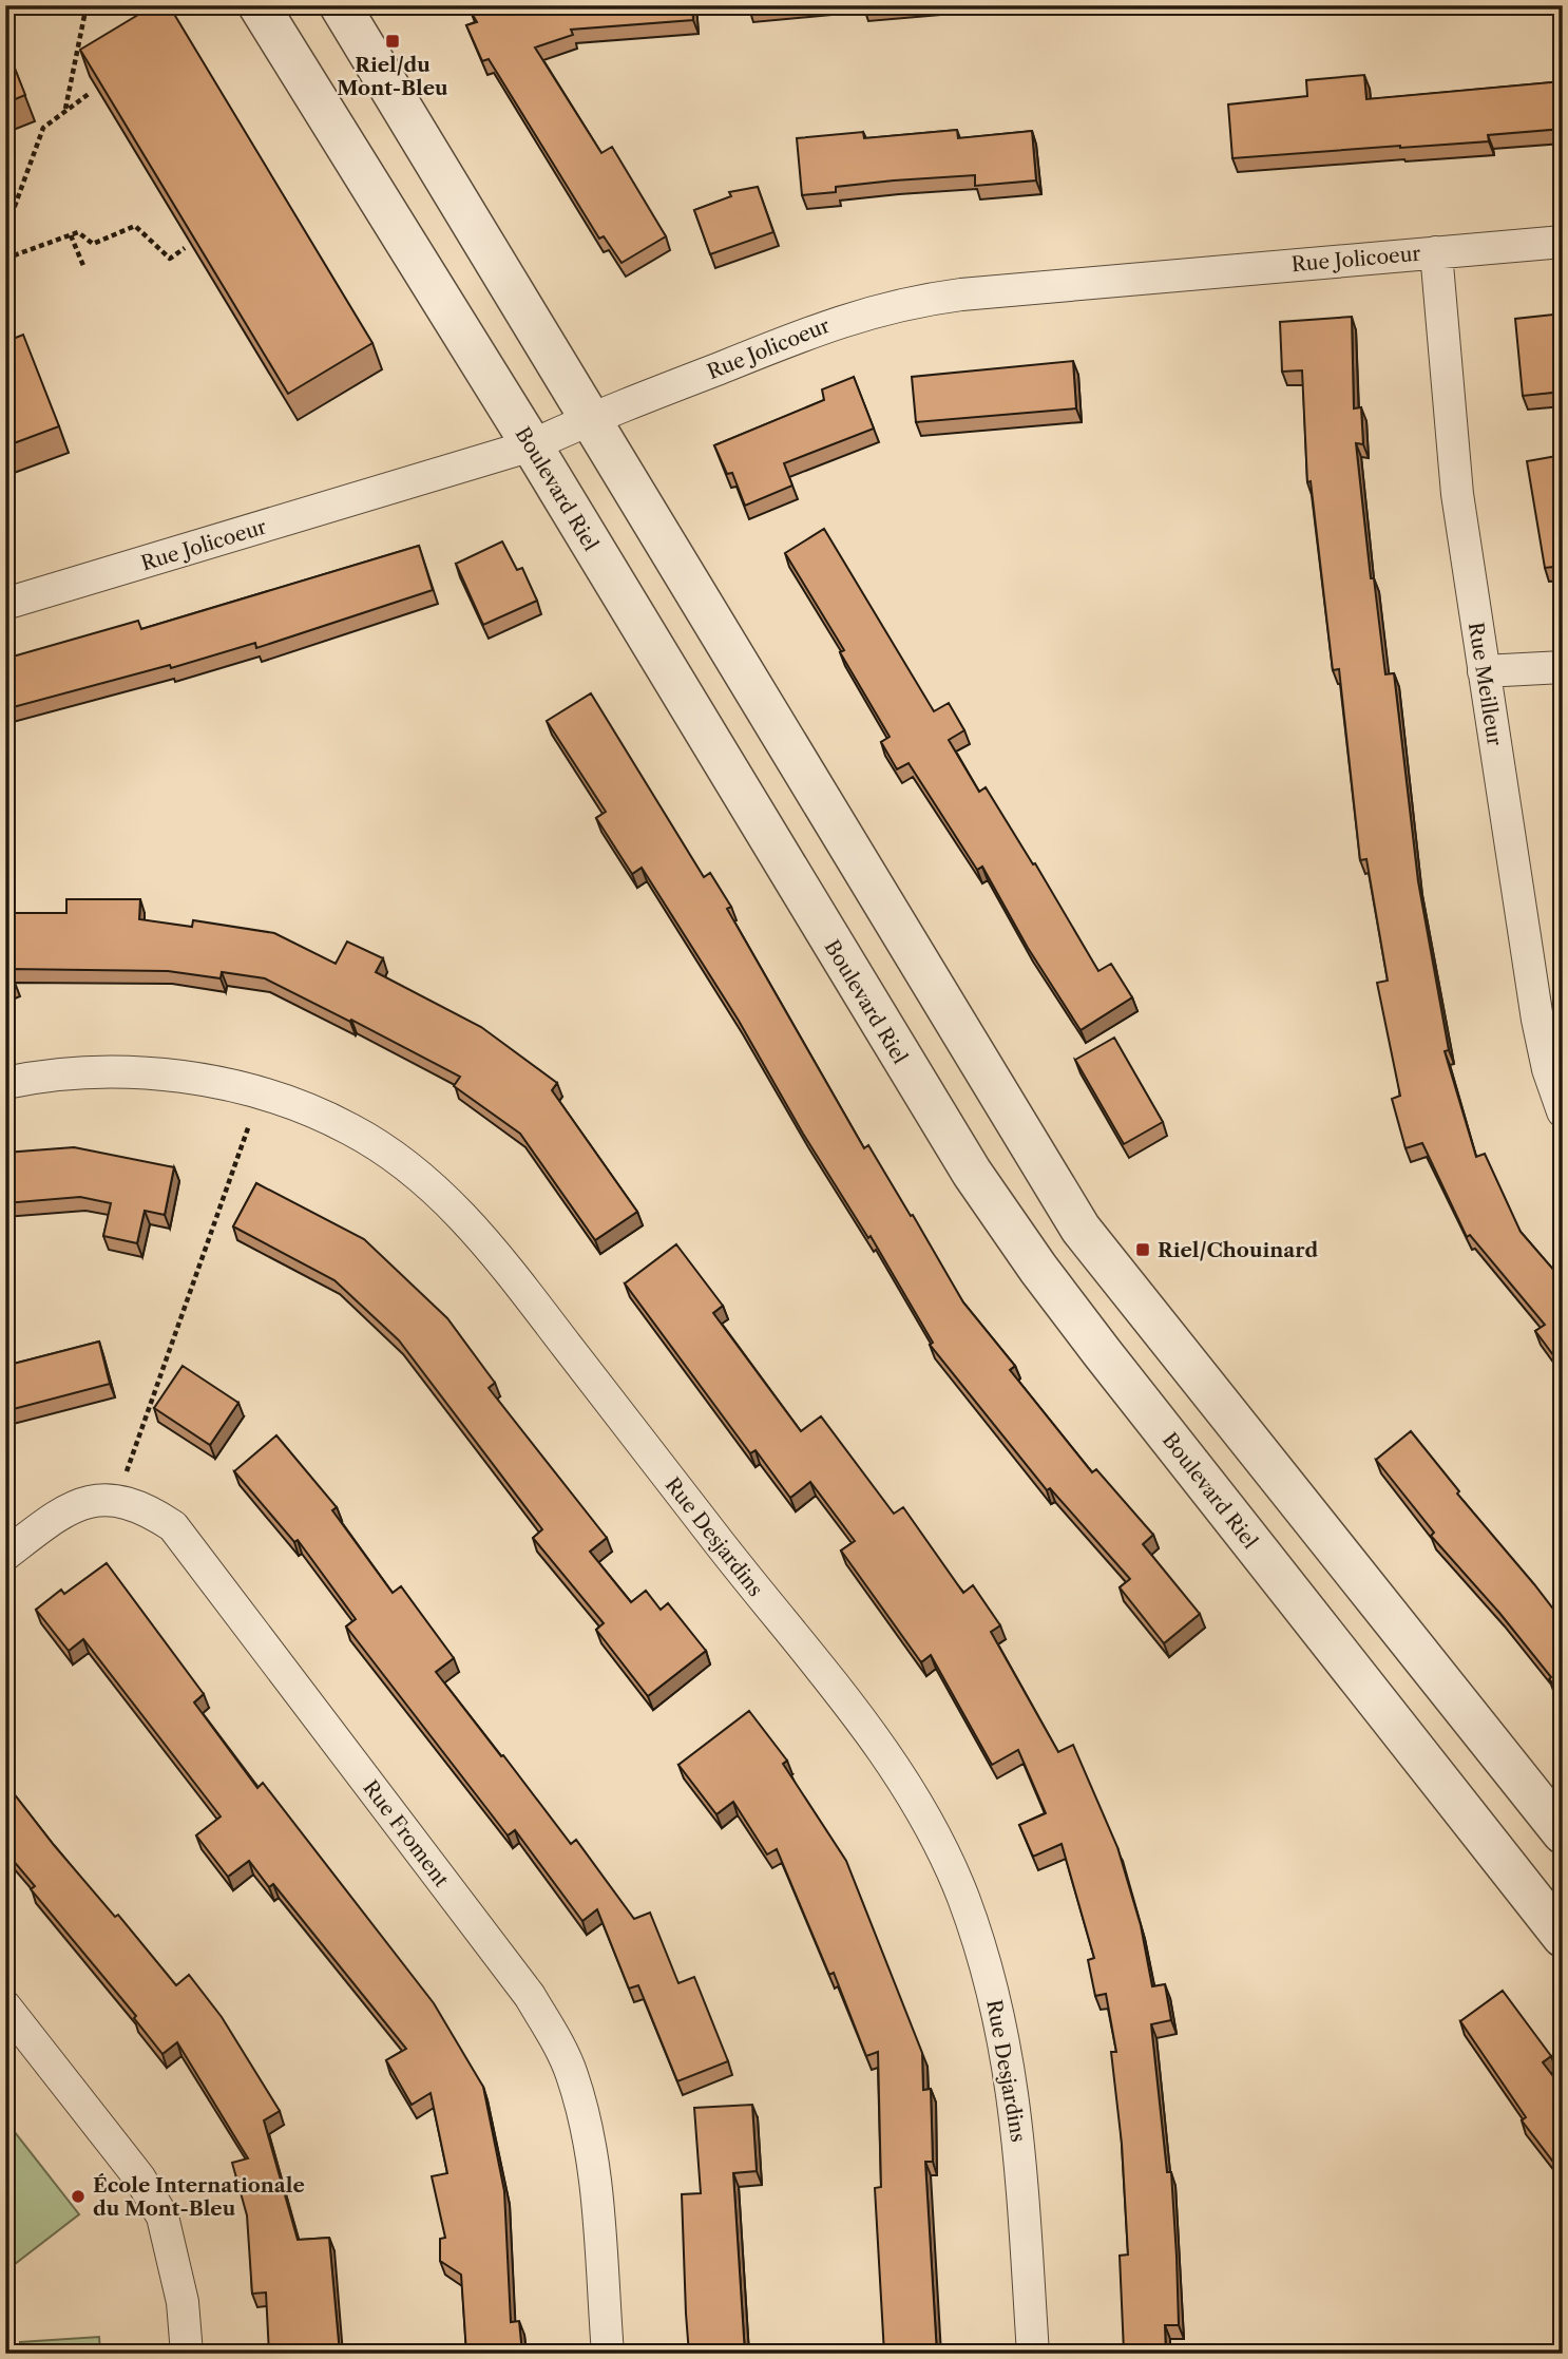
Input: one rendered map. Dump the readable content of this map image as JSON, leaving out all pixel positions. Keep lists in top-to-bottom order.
{
  "streets": {
    "street": [
      "Rue Jolicoeur",
      "Boulevard Riel",
      "Rue Meilleur",
      "Rue Desjardins",
      "Rue Froment"
    ]
  },
  "crossings": [
    ["Rue Jolicoeur", "Boulevard Riel"],
    ["Rue Jolicoeur", "Rue Meilleur"]
  ],
  "places": {
    "transit": ["Riel/du Mont-Bleu", "Riel/Chouinard"],
    "other": ["École Internationale du Mont-Bleu"]
  }
}
